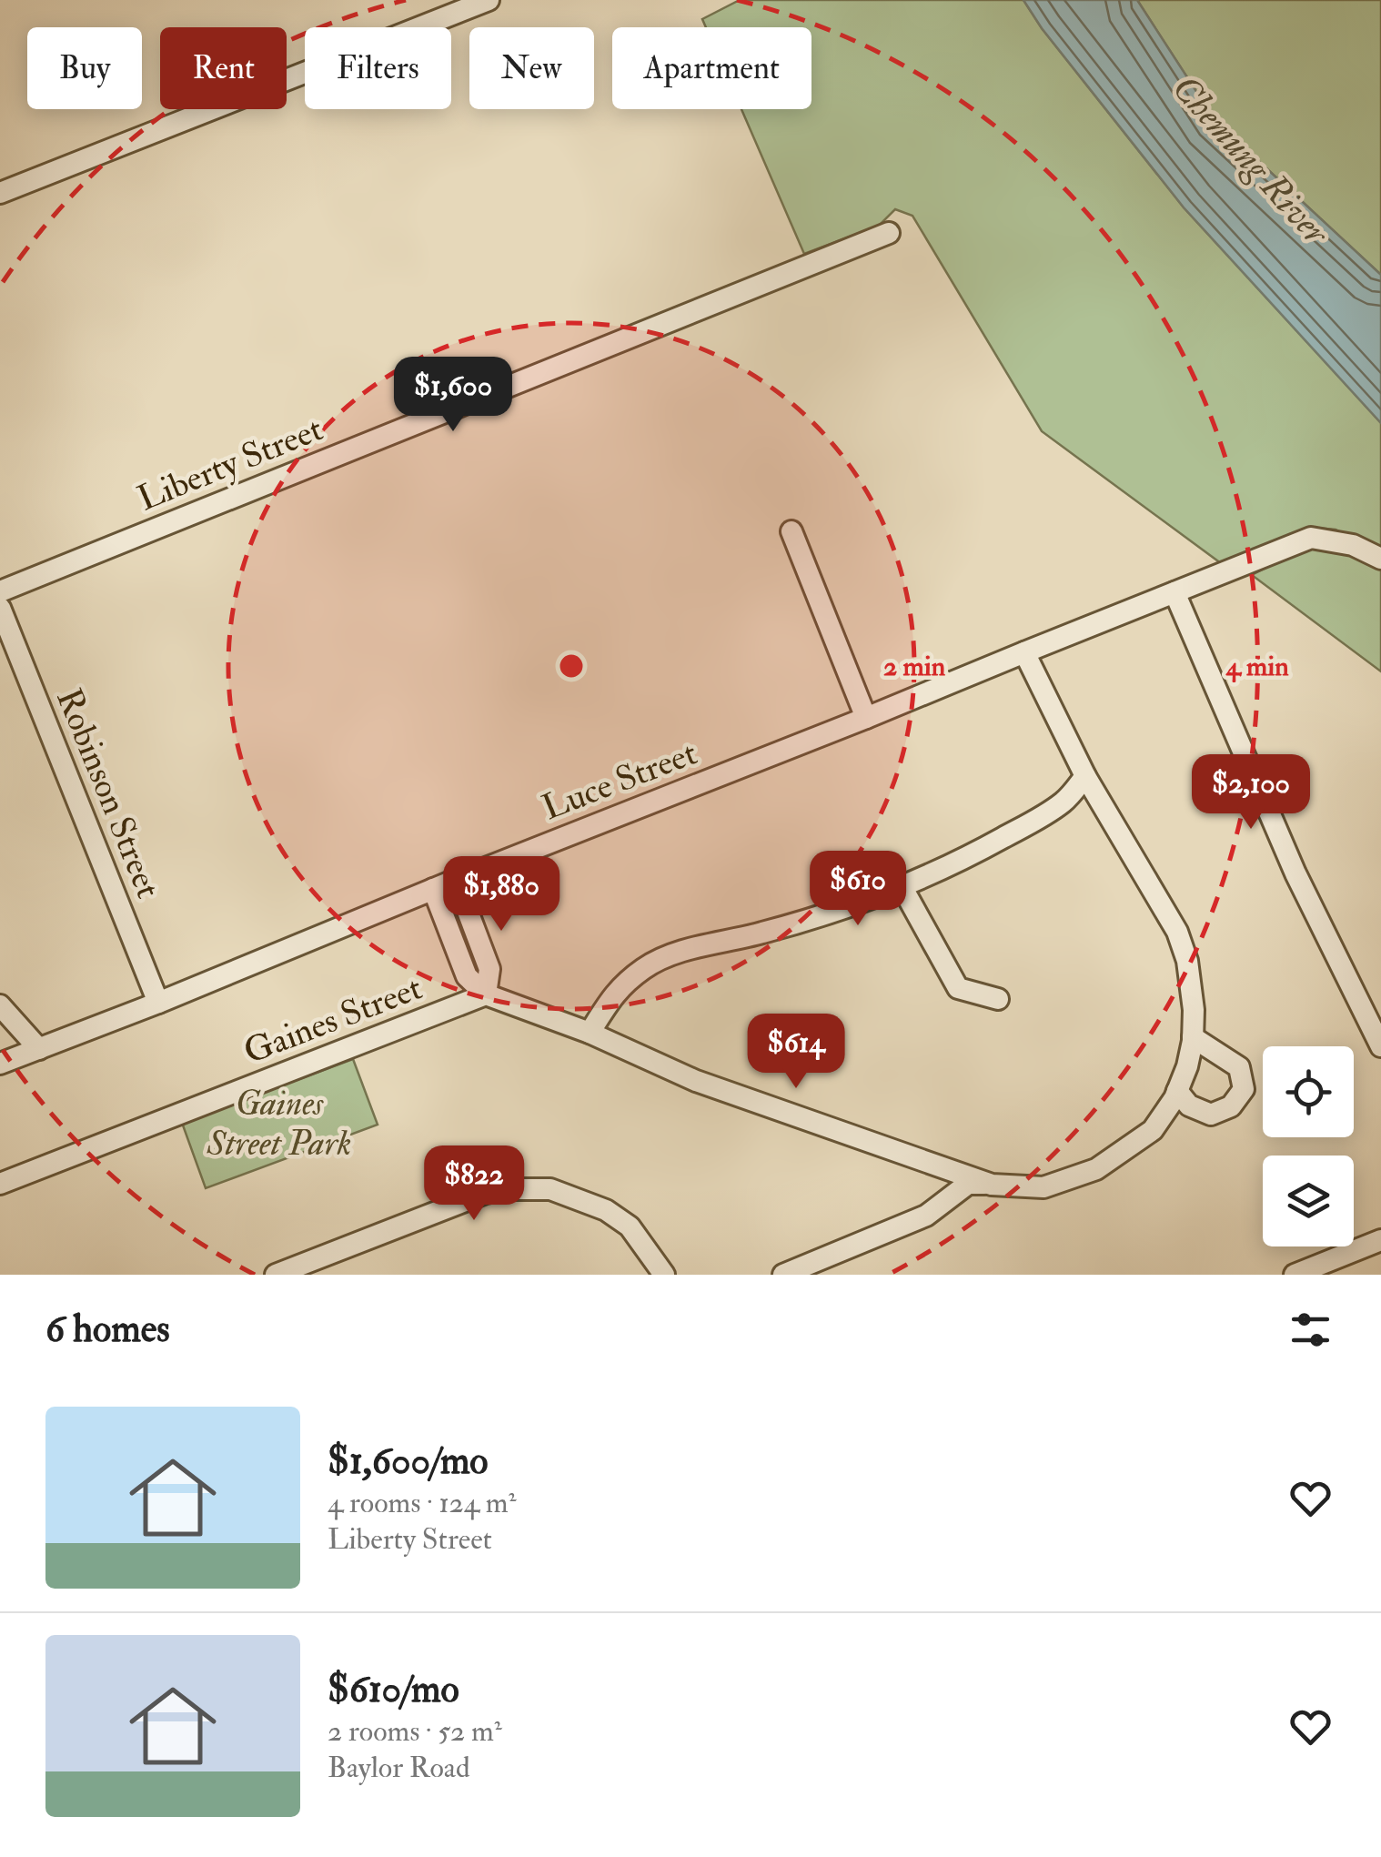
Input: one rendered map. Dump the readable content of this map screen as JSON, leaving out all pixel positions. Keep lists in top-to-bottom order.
{
  "streets": {
    "street": [
      "Liberty Street",
      "Luce Street",
      "Robinson Street",
      "Gaines Street"
    ]
  },
  "crossings": [
    ["Luce Street", "Robinson Street"]
  ],
  "water": ["Chemung River"],
  "parks": ["Gaines Street Park"],
  "page": {
    "chip": [
      "Buy",
      "Rent",
      "Filters",
      "New",
      "Apartment"
    ],
    "price": [
      "$1,600",
      "$2,100",
      "$610",
      "$1,880",
      "$614",
      "$822"
    ],
    "heading": "6 homes",
    "list": [
      {
        "name": "$1,600/mo",
        "note": "4 rooms · 124 m² · Liberty Street"
      },
      {
        "name": "$610/mo",
        "note": "2 rooms · 52 m² · Baylor Road"
      }
    ]
  },
  "rings": ["2 min", "4 min"]
}
